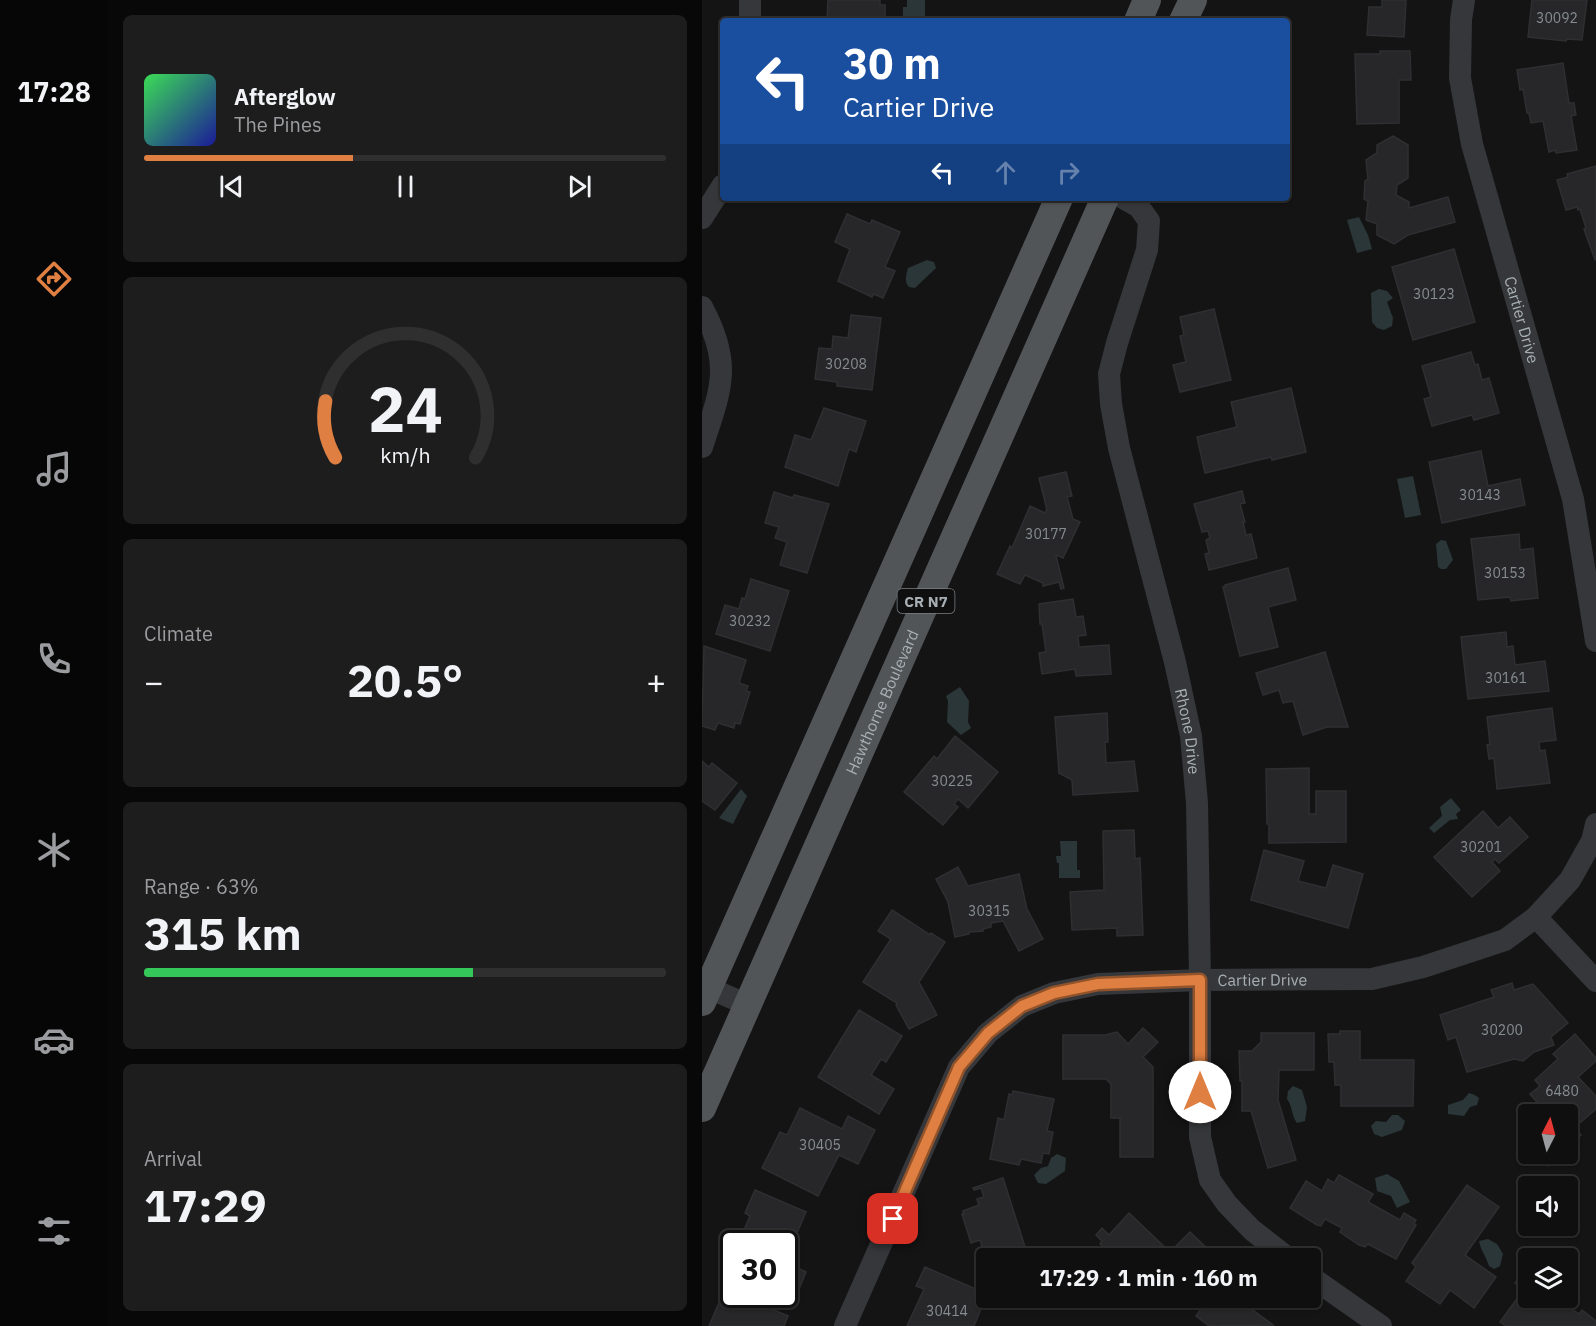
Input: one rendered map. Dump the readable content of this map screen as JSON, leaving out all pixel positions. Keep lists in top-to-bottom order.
{
  "streets": {
    "main road": ["CR N7", "Hawthorne Boulevard"],
    "street": ["Cartier Drive", "Rhone Drive"]
  },
  "crossings": [
    ["Cartier Drive", "Rhone Drive"]
  ],
  "house_numbers": [
    "30092",
    "30123",
    "30208",
    "30143",
    "30177",
    "30153",
    "30232",
    "30161",
    "30225",
    "30201",
    "30315",
    "30200",
    "6480",
    "30405",
    "30414"
  ],
  "north": "top",
  "page": {
    "tabs": "17:28",
    "turn": ["30 m", "Cartier Drive"],
    "song": ["Afterglow", "The Pines"],
    "tile": [
      "Climate",
      ["Range · 63%", "315 km"],
      ["Arrival", "17:29"]
    ],
    "heat": ["−", "20.5°", "+"],
    "limit": "30",
    "trip": "17:29 · 1 min · 160 m",
    "gauge": ["24", "km/h"]
  }
}
